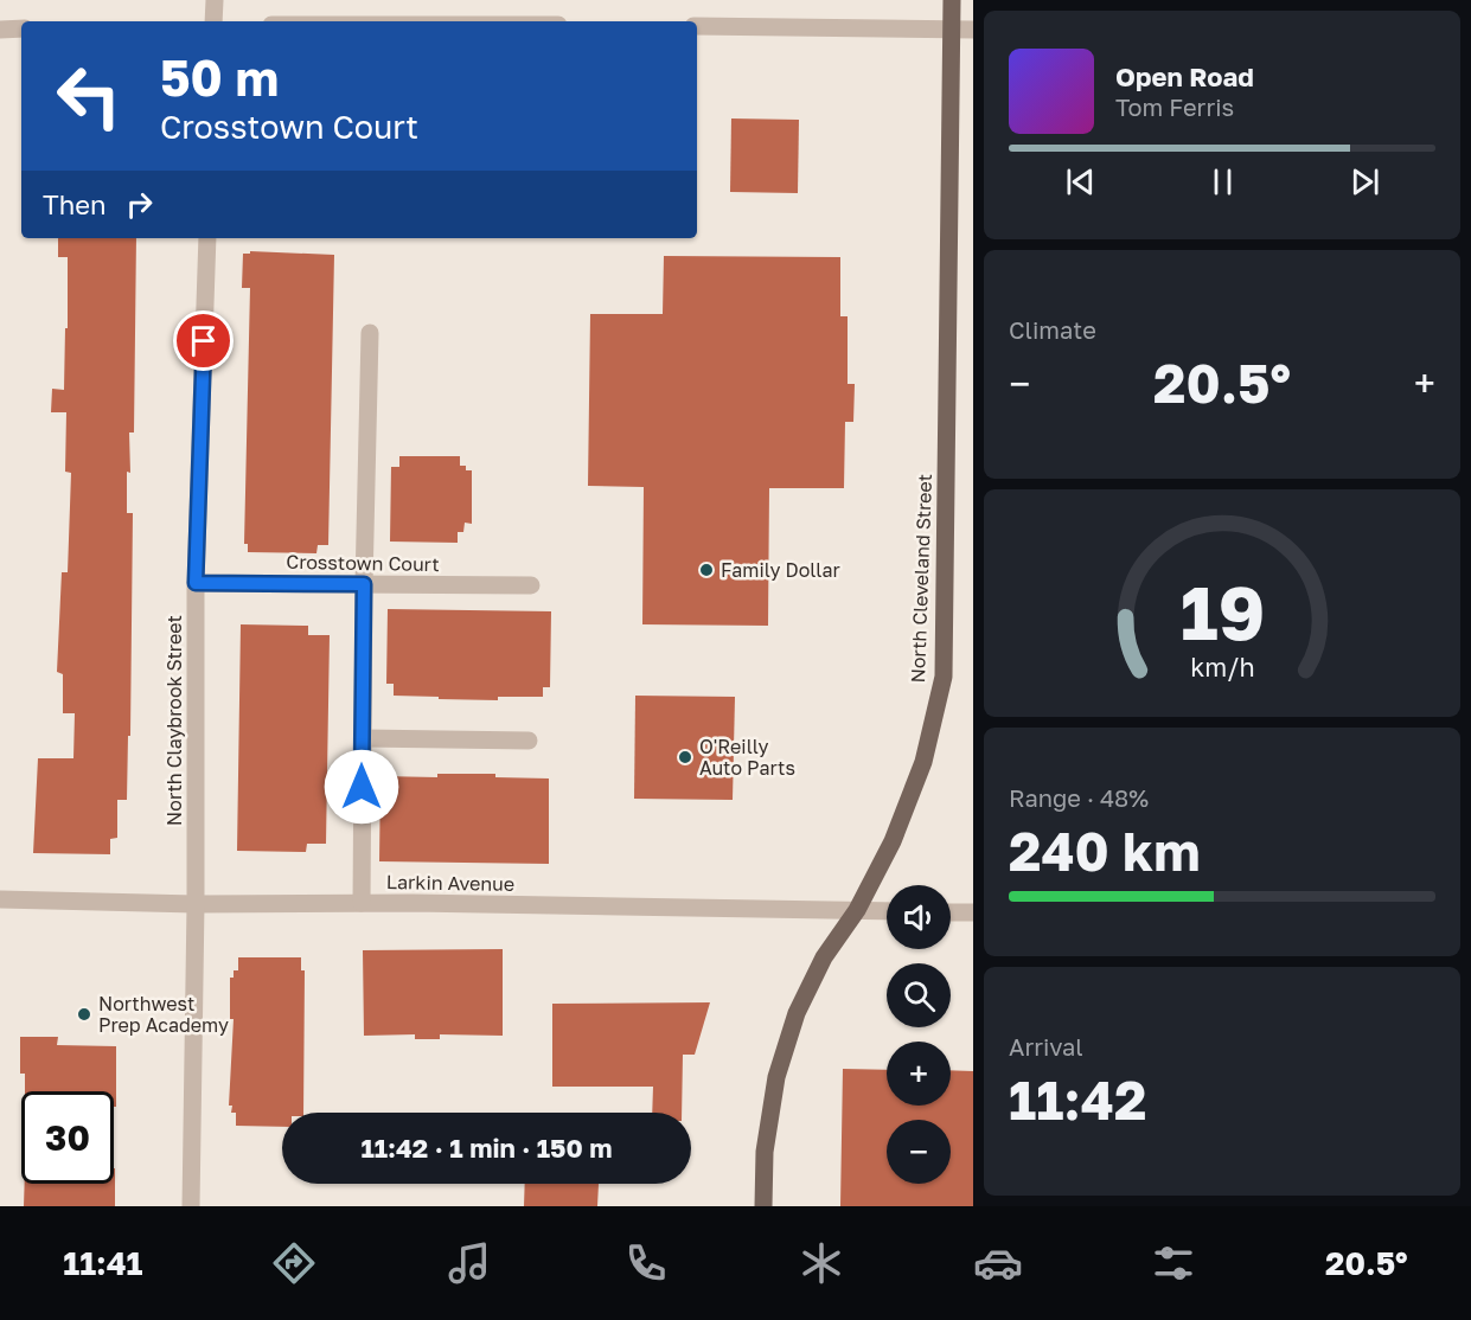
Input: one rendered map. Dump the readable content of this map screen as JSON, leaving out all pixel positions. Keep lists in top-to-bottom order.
{
  "streets": {
    "main road": ["North Cleveland Street"],
    "street": ["Crosstown Court", "North Claybrook Street", "Larkin Avenue"]
  },
  "crossings": [
    ["Crosstown Court", "North Claybrook Street"],
    ["North Cleveland Street", "Larkin Avenue"],
    ["North Claybrook Street", "Larkin Avenue"]
  ],
  "places": ["Family Dollar", "O'Reilly Auto Parts", "Northwest Prep Academy"],
  "page": {
    "turn": ["50 m", "Crosstown Court"],
    "song": ["Open Road", "Tom Ferris"],
    "then": "Then",
    "tile": [
      "Climate",
      ["Range · 48%", "240 km"],
      ["Arrival", "11:42"]
    ],
    "heat": ["−", "20.5°", "+"],
    "map_buttons": ["+", "−"],
    "limit": "30",
    "trip": "11:42 · 1 min · 150 m",
    "tabs": ["11:41", "20.5°"],
    "gauge": ["19", "km/h"]
  }
}
